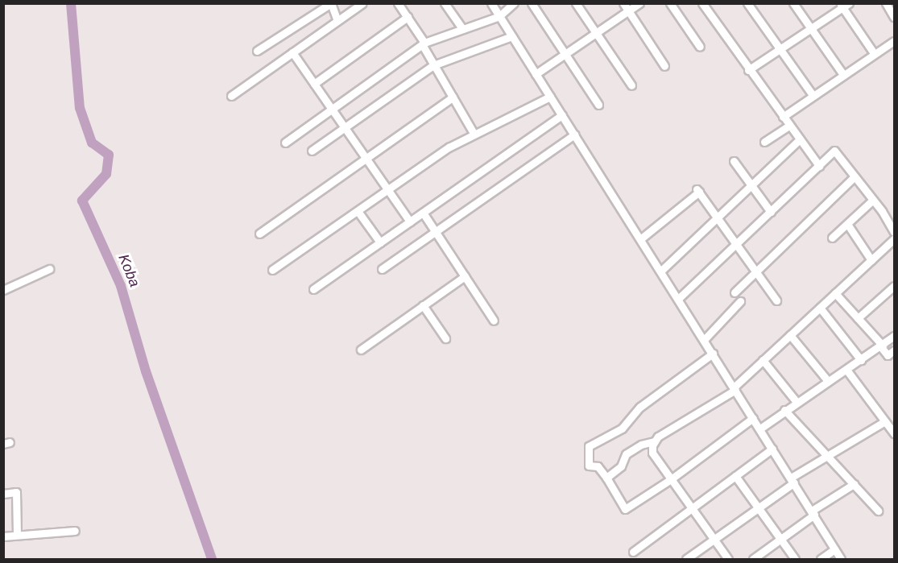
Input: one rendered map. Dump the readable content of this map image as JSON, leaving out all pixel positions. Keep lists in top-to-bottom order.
{
  "water": ["Koba"]
}
